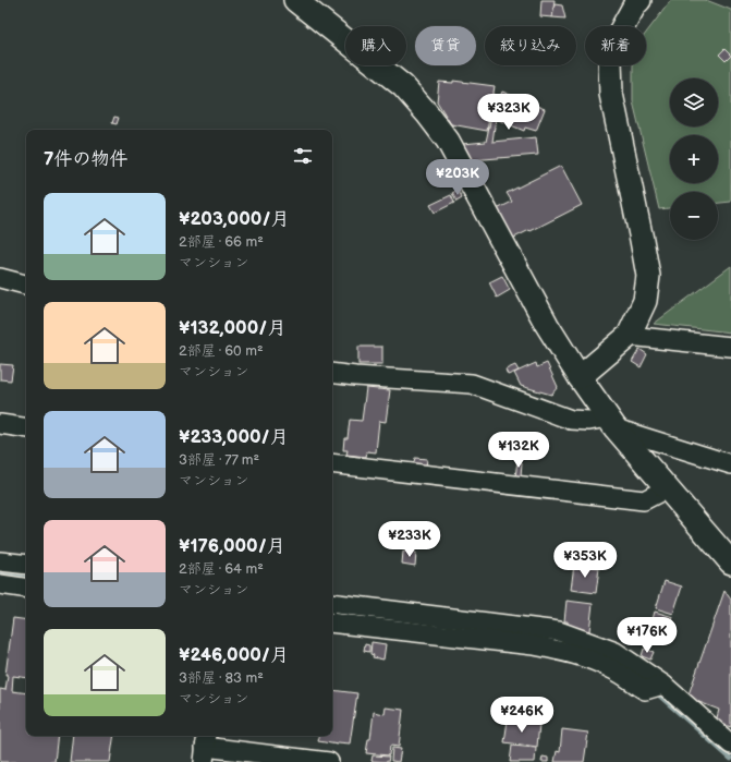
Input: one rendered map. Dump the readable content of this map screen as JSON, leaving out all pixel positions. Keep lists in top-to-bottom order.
{
  "page": {
    "chip": [
      "購入",
      "賃貸",
      "絞り込み",
      "新着"
    ],
    "map_buttons": ["+", "−"],
    "price": [
      "¥323K",
      "¥203K",
      "¥132K",
      "¥233K",
      "¥353K",
      "¥176K",
      "¥246K"
    ],
    "heading": "7件の物件",
    "list": [
      {
        "name": "¥203,000/月",
        "note": "2部屋 · 66 m² · マンション"
      },
      {
        "name": "¥132,000/月",
        "note": "2部屋 · 60 m² · マンション"
      },
      {
        "name": "¥233,000/月",
        "note": "3部屋 · 77 m² · マンション"
      },
      {
        "name": "¥176,000/月",
        "note": "2部屋 · 64 m² · マンション"
      },
      {
        "name": "¥246,000/月",
        "note": "3部屋 · 83 m² · マンション"
      }
    ]
  }
}
